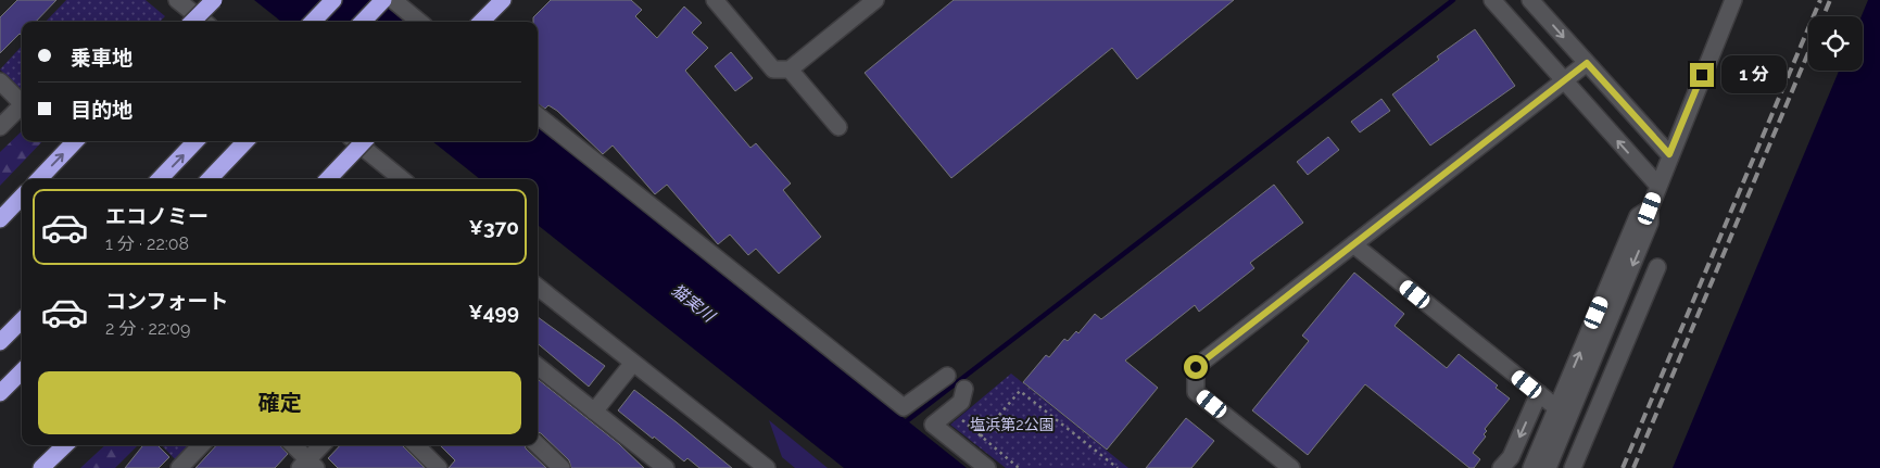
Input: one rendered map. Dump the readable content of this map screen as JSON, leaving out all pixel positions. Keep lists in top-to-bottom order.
{
  "water": ["猫実川"],
  "parks": ["塩浜第2公園"],
  "page": {
    "banner": ["乗車地", "目的地"],
    "bubble": "1 分",
    "list": [
      {
        "name": "エコノミー",
        "note": "1 分 · 22:08",
        "value": "¥370"
      },
      {
        "name": "コンフォート",
        "note": "2 分 · 22:09",
        "value": "¥499"
      }
    ],
    "buttons": "確定"
  }
}
